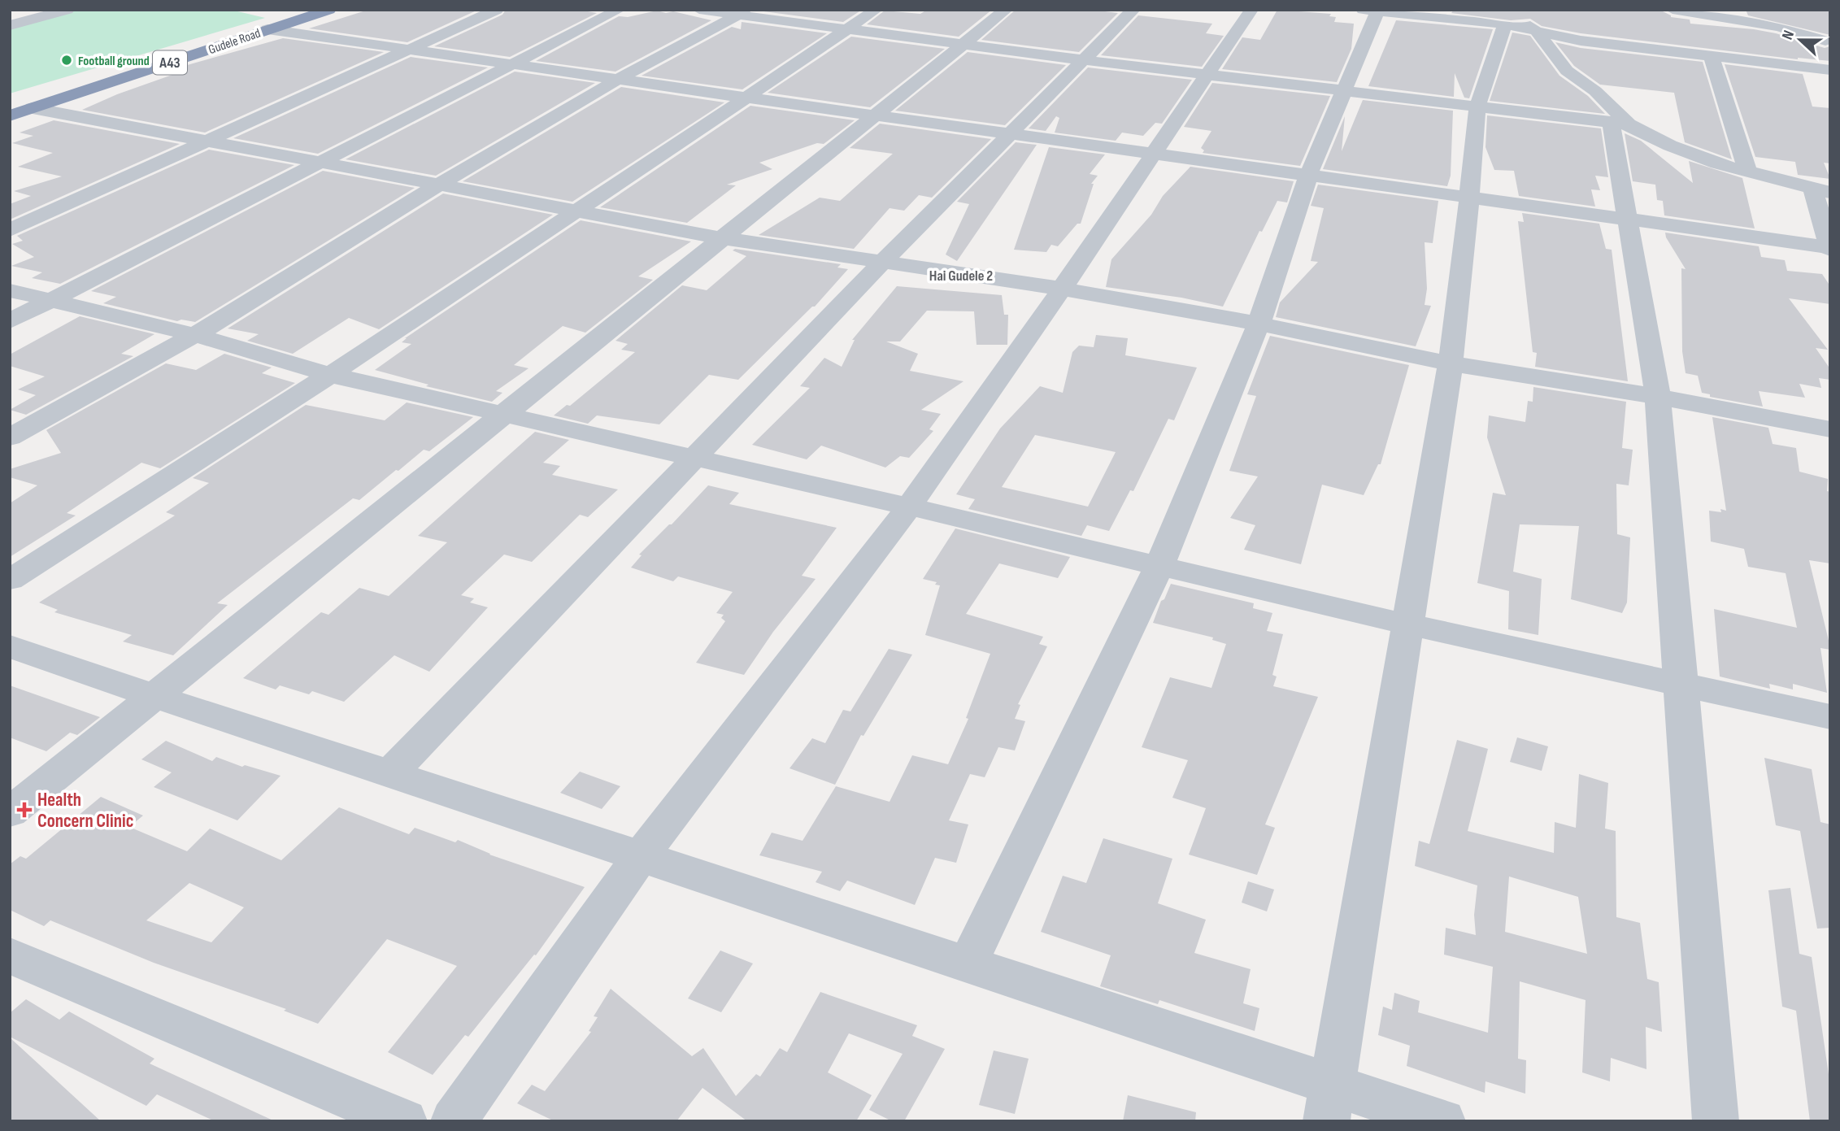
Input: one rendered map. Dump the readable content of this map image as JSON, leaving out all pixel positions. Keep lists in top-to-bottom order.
{
  "streets": {
    "highway": ["Gudele Road", "A43"]
  },
  "districts": ["Hai Gudele 2"],
  "places": {
    "other": ["Football ground"],
    "health": ["Health Concern Clinic"]
  },
  "north": "left"
}
